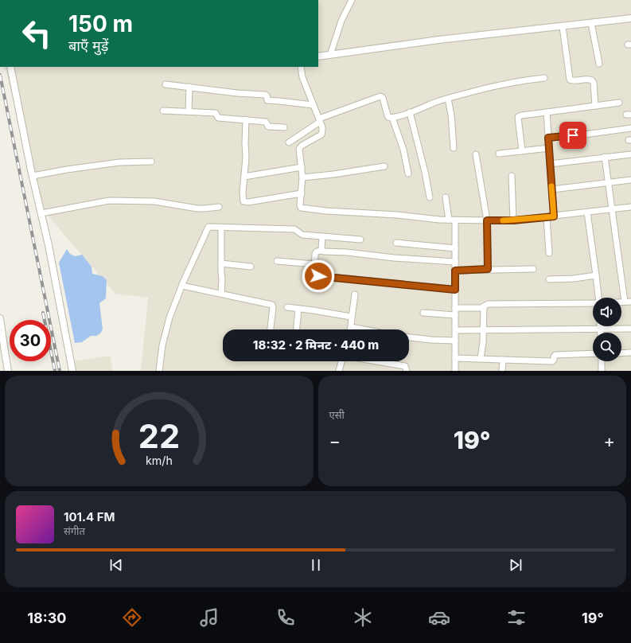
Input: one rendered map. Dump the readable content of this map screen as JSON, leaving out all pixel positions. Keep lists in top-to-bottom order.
{
  "page": {
    "turn": ["150 m", "बाएँ मुड़ें"],
    "limit": "30",
    "trip": "18:32 · 2 मिनट · 440 m",
    "tile": "एसी",
    "heat": ["−", "19°", "+"],
    "song": ["101.4 FM", "संगीत"],
    "tabs": ["18:30", "19°"],
    "gauge": ["22", "km/h"]
  }
}
